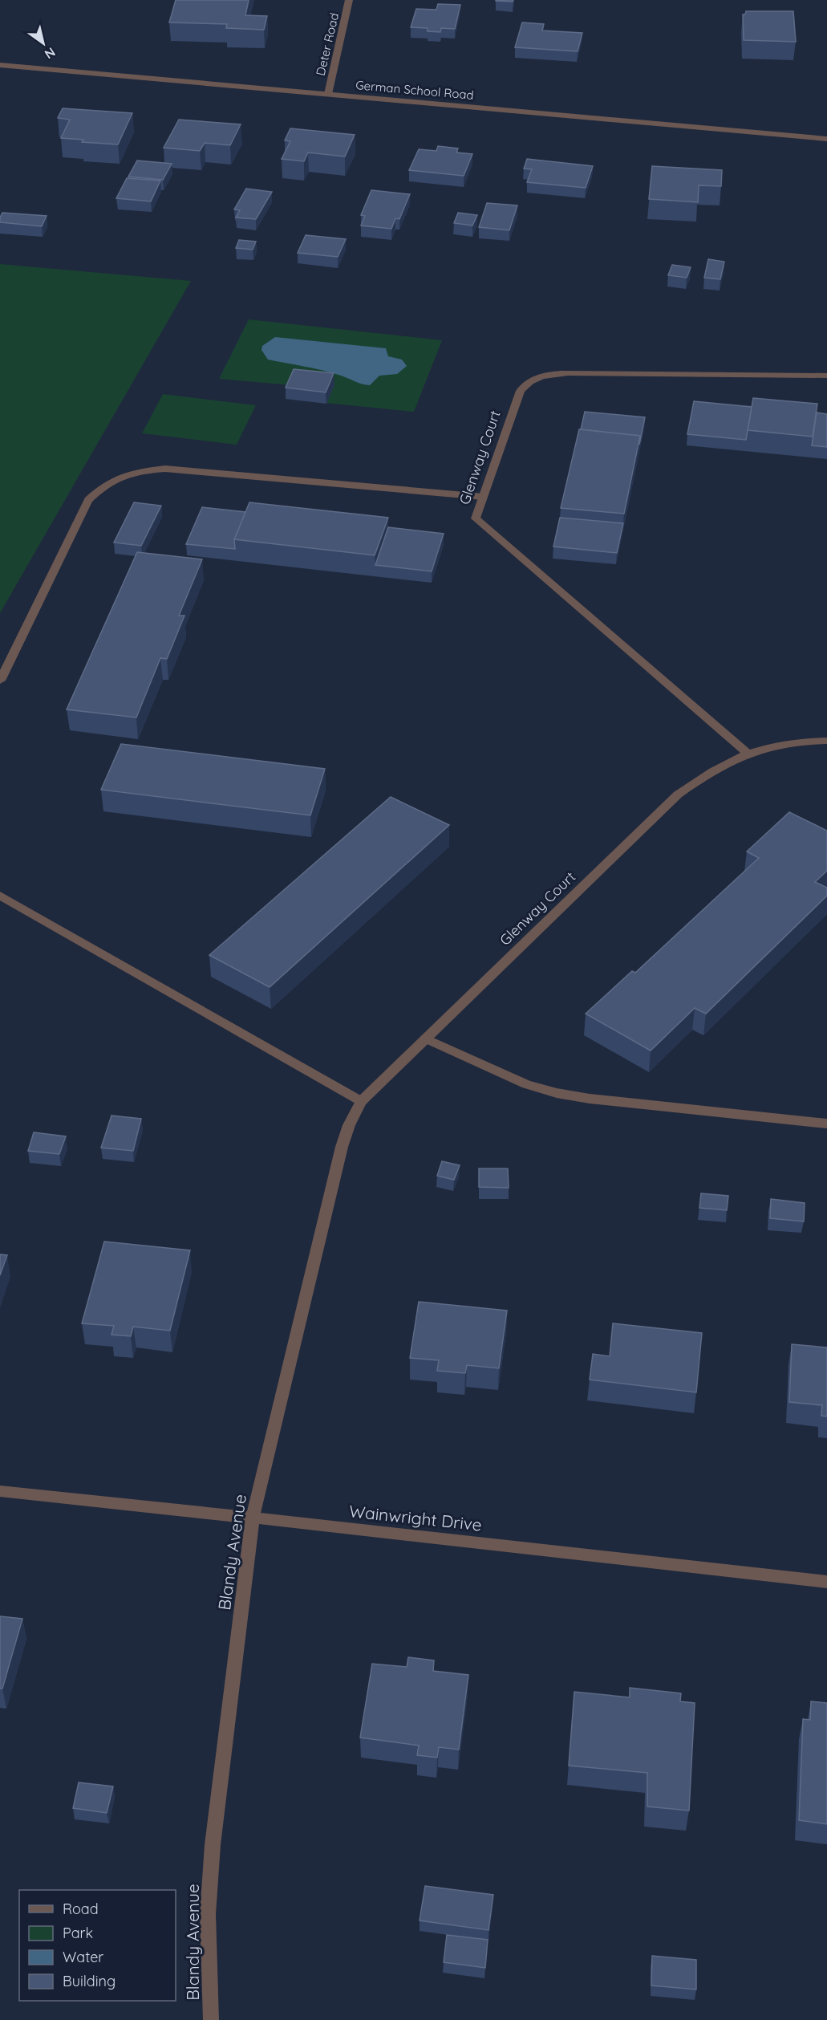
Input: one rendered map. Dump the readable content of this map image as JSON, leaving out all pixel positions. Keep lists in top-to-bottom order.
{
  "streets": {
    "street": [
      "Deter Road",
      "German School Road",
      "Glenway Court",
      "Wainwright Drive",
      "Blandy Avenue"
    ]
  },
  "crossings": [
    ["Deter Road", "German School Road"],
    ["Glenway Court", "Blandy Avenue"],
    ["Wainwright Drive", "Blandy Avenue"]
  ],
  "legend": [
    "Road",
    "Park",
    "Water",
    "Building"
  ],
  "north": "bottom right"
}
